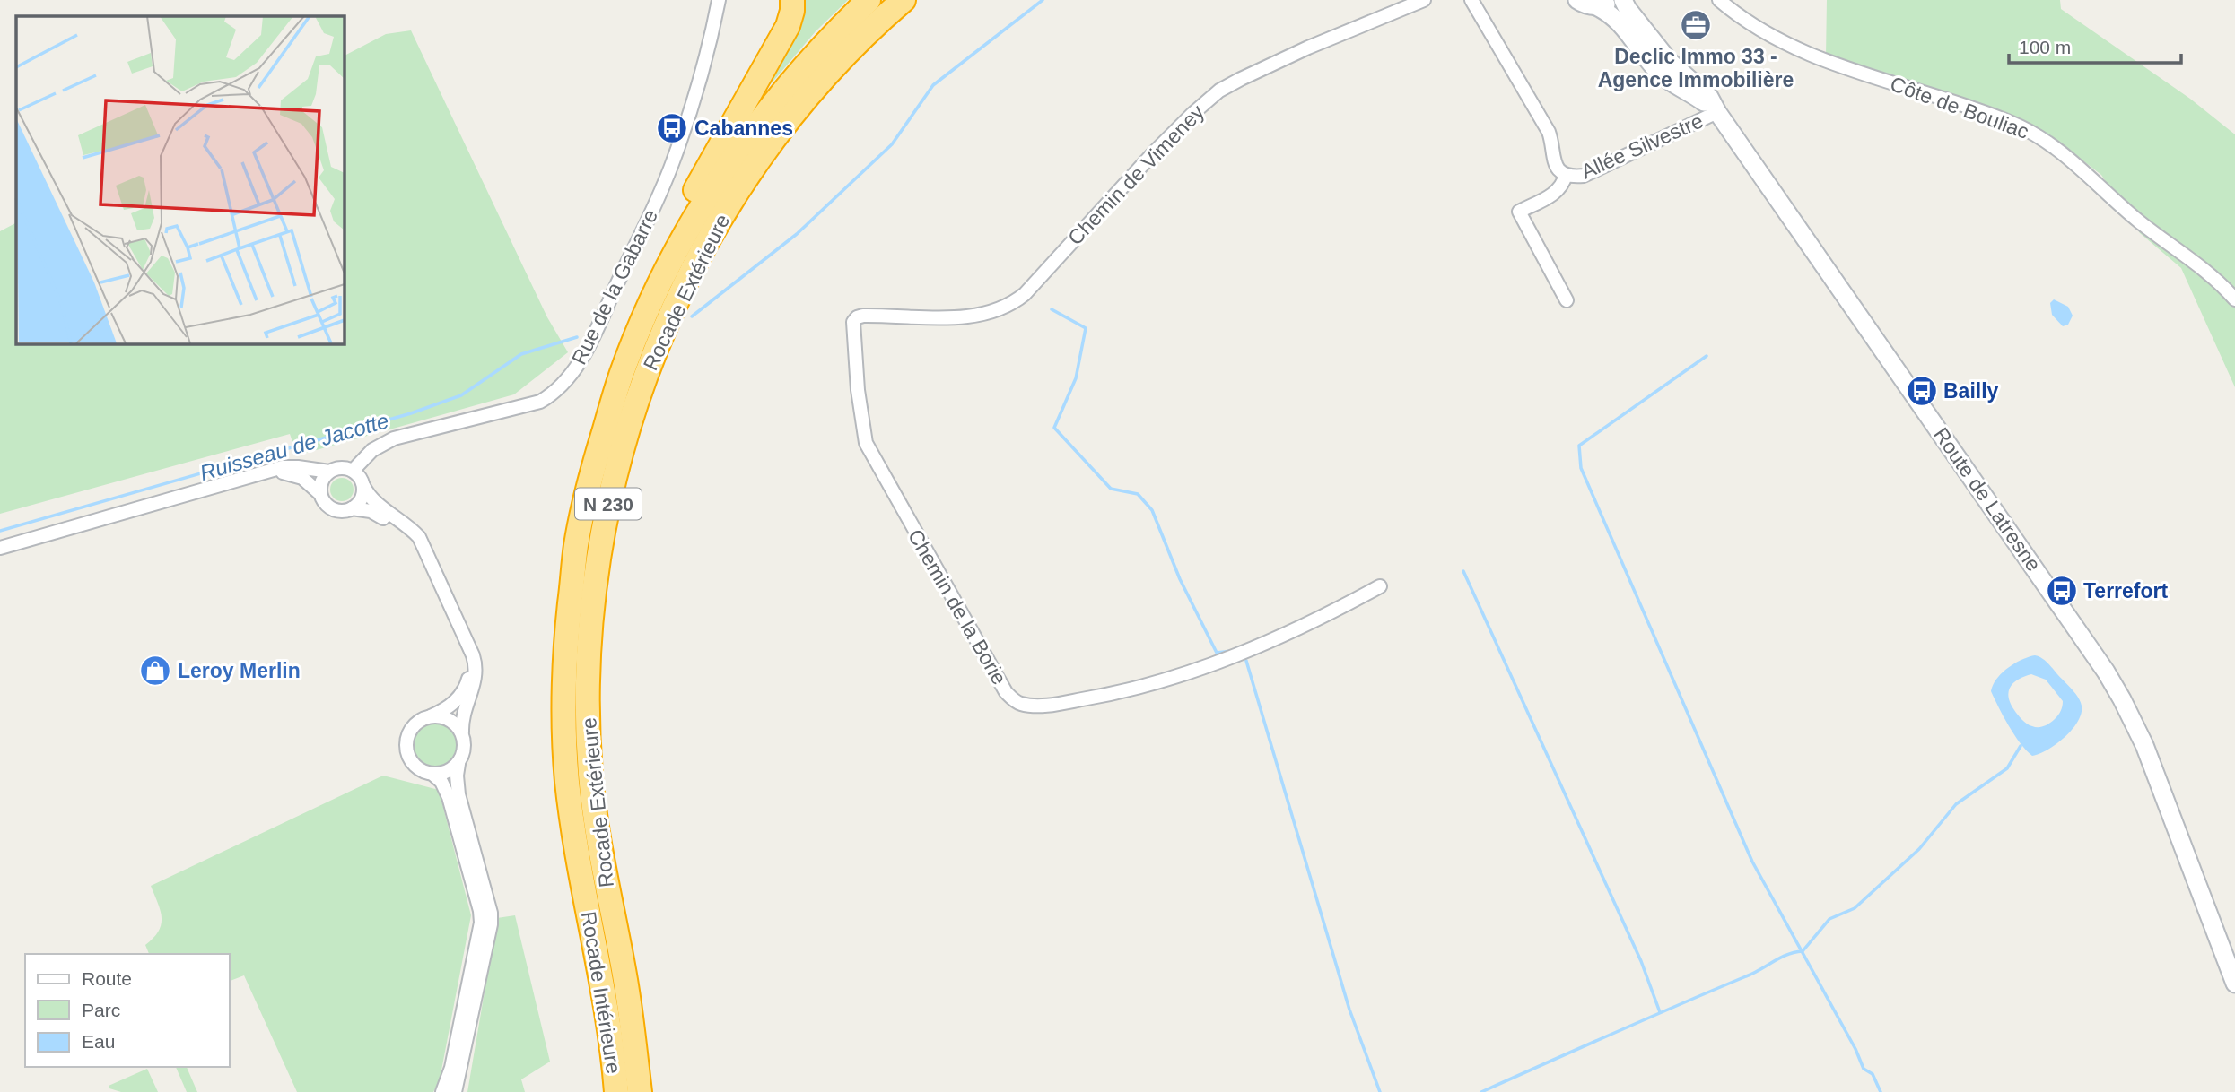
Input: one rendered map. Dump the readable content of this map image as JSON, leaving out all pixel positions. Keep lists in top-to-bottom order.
{
  "streets": {
    "highway": ["Rocade Extérieure", "N 230", "Rocade Intérieure"],
    "street": [
      "Côte de Bouliac",
      "Allée Silvestre",
      "Chemin de Vimeney",
      "Rue de la Gabarre",
      "Route de Latresne",
      "Chemin de la Borie"
    ]
  },
  "crossings": [
    ["Allée Silvestre", "Route de Latresne"],
    ["Chemin de Vimeney", "Chemin de la Borie"]
  ],
  "water": ["Ruisseau de Jacotte"],
  "places": {
    "office": ["Declic Immo 33 - Agence Immobilière"],
    "bus stop": ["Cabannes", "Bailly", "Terrefort"],
    "shop": ["Leroy Merlin"]
  },
  "legend": ["Route", "Parc", "Eau"],
  "scale_bar": "100 m"
}
